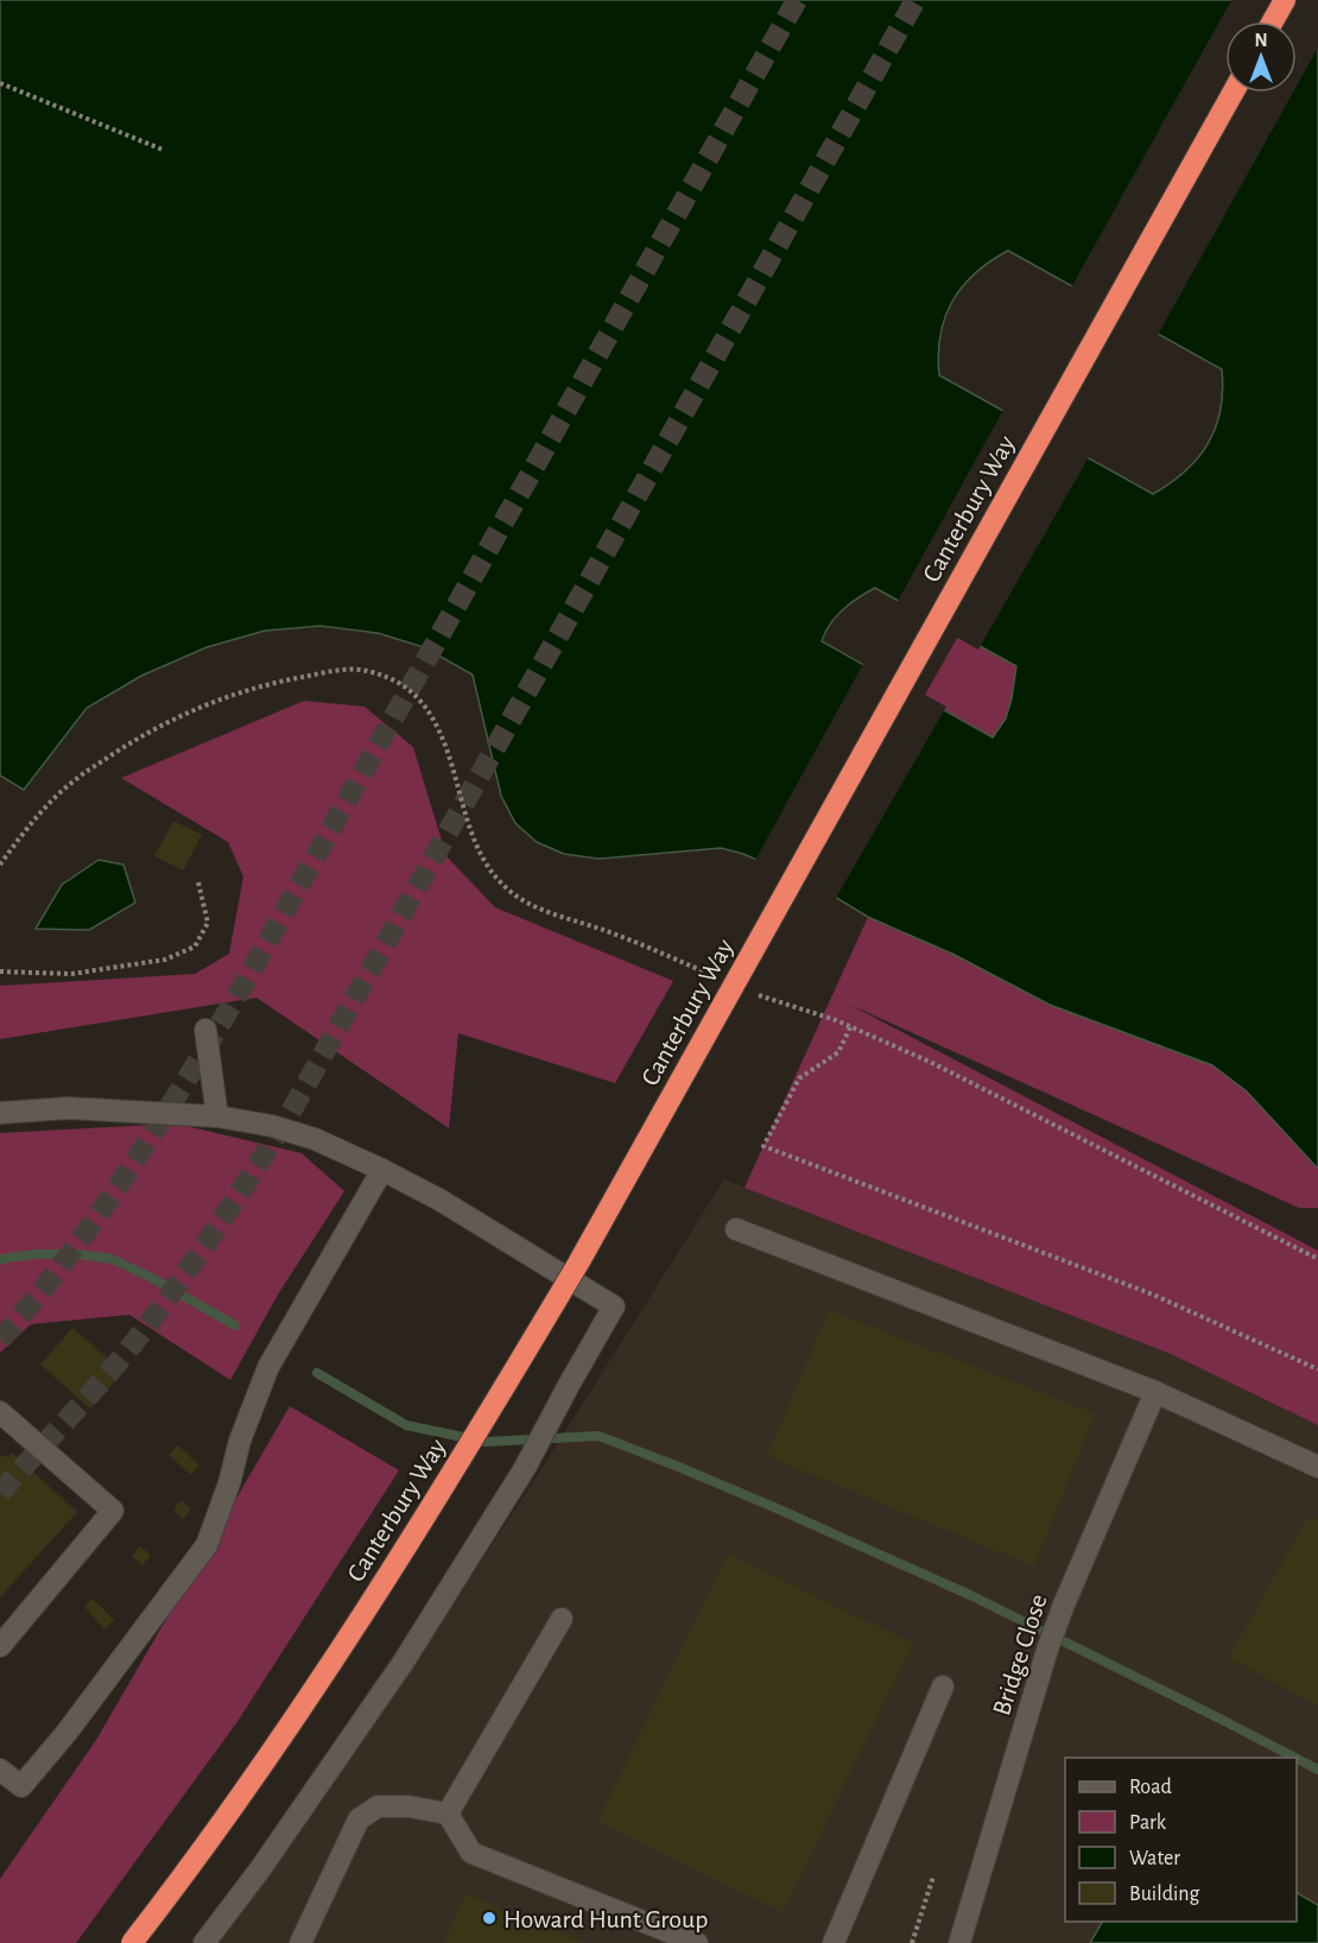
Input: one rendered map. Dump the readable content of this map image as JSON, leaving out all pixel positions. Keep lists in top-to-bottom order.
{
  "streets": {
    "highway": ["Canterbury Way"],
    "street": ["Bridge Close"]
  },
  "places": ["Howard Hunt Group"],
  "legend": [
    "Road",
    "Park",
    "Water",
    "Building"
  ],
  "north": "top"
}
